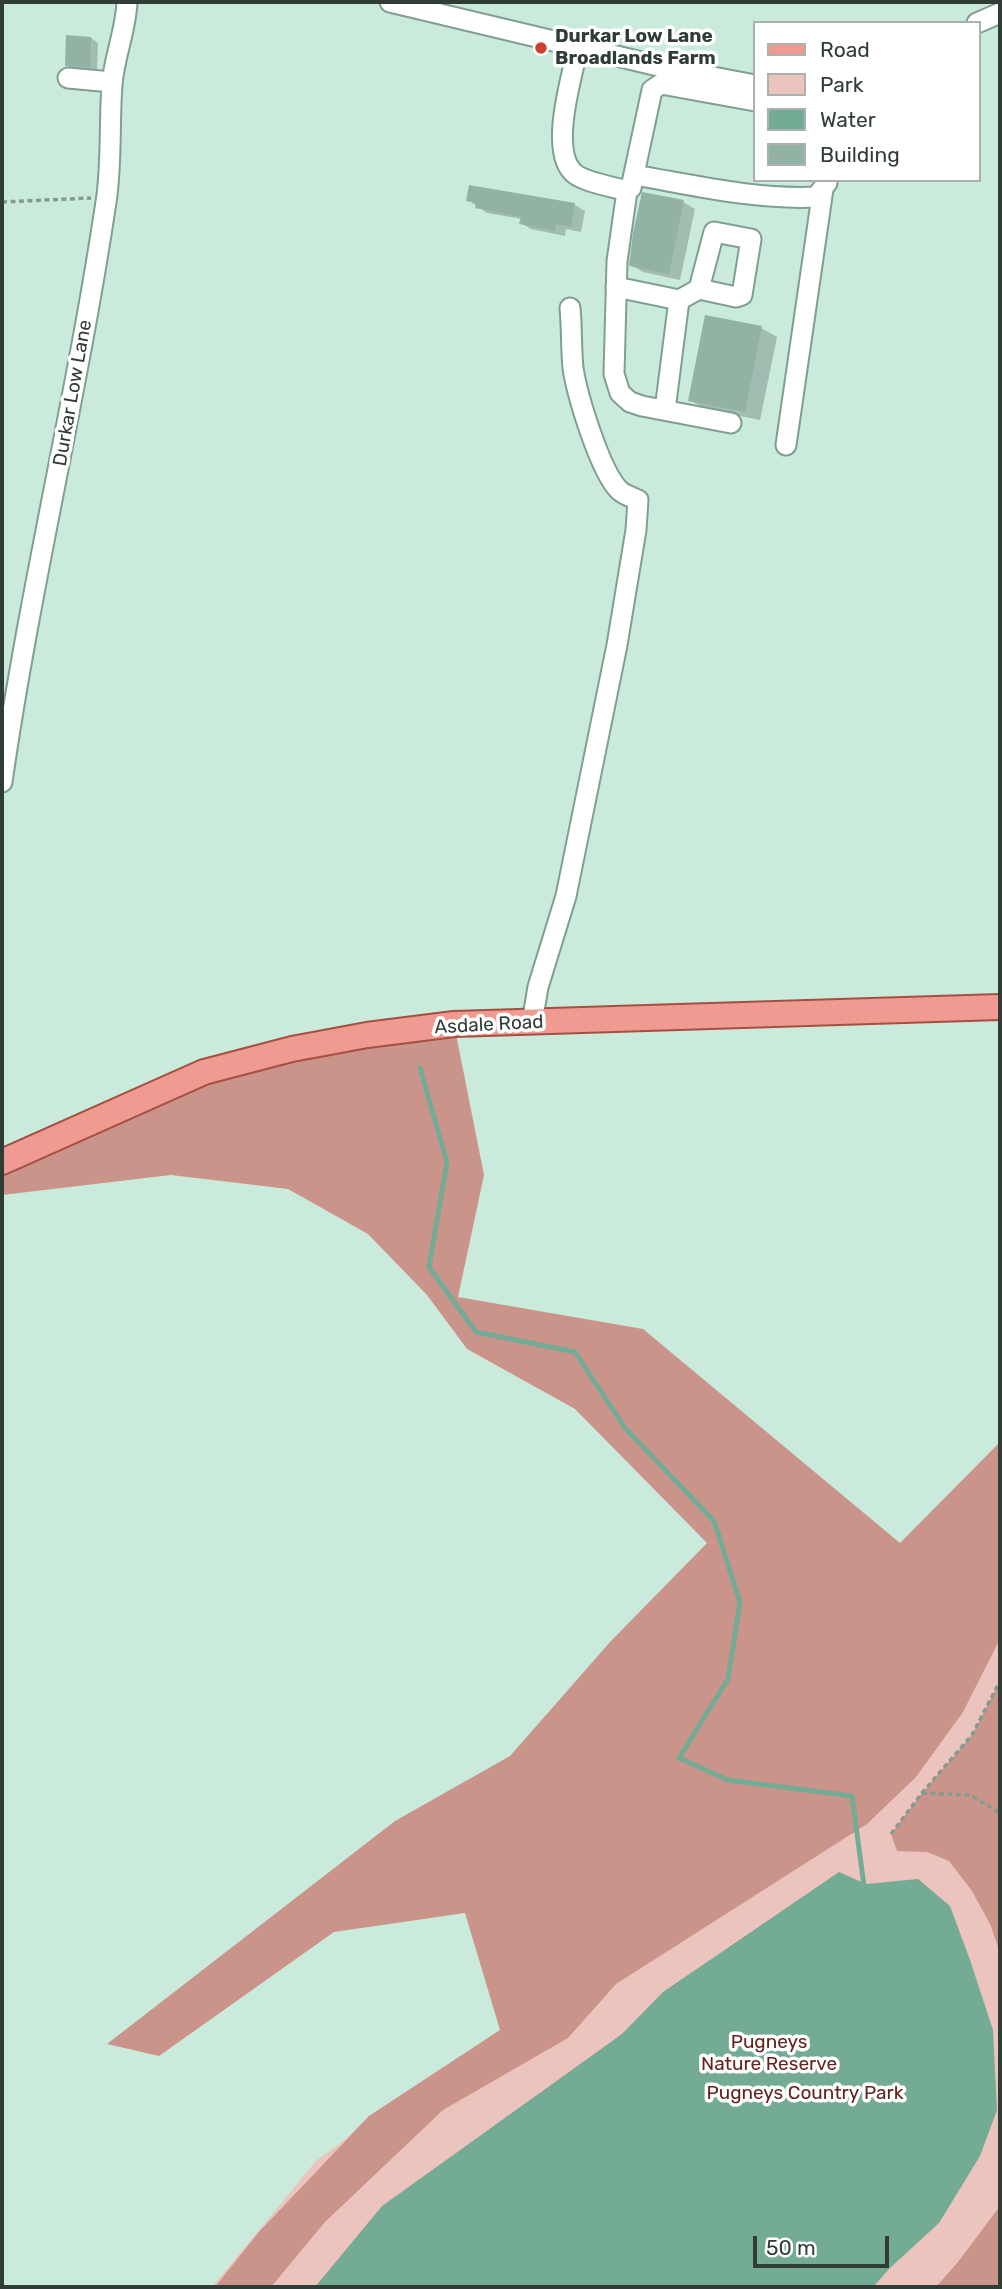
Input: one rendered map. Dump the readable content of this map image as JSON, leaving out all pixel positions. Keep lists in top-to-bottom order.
{
  "streets": {
    "main road": ["Asdale Road"],
    "street": ["Durkar Low Lane"]
  },
  "parks": ["Pugneys Nature Reserve", "Pugneys Country Park"],
  "places": ["Durkar Low Lane Broadlands Farm"],
  "legend": [
    "Road",
    "Park",
    "Water",
    "Building"
  ],
  "scale_bar": "50 m"
}
